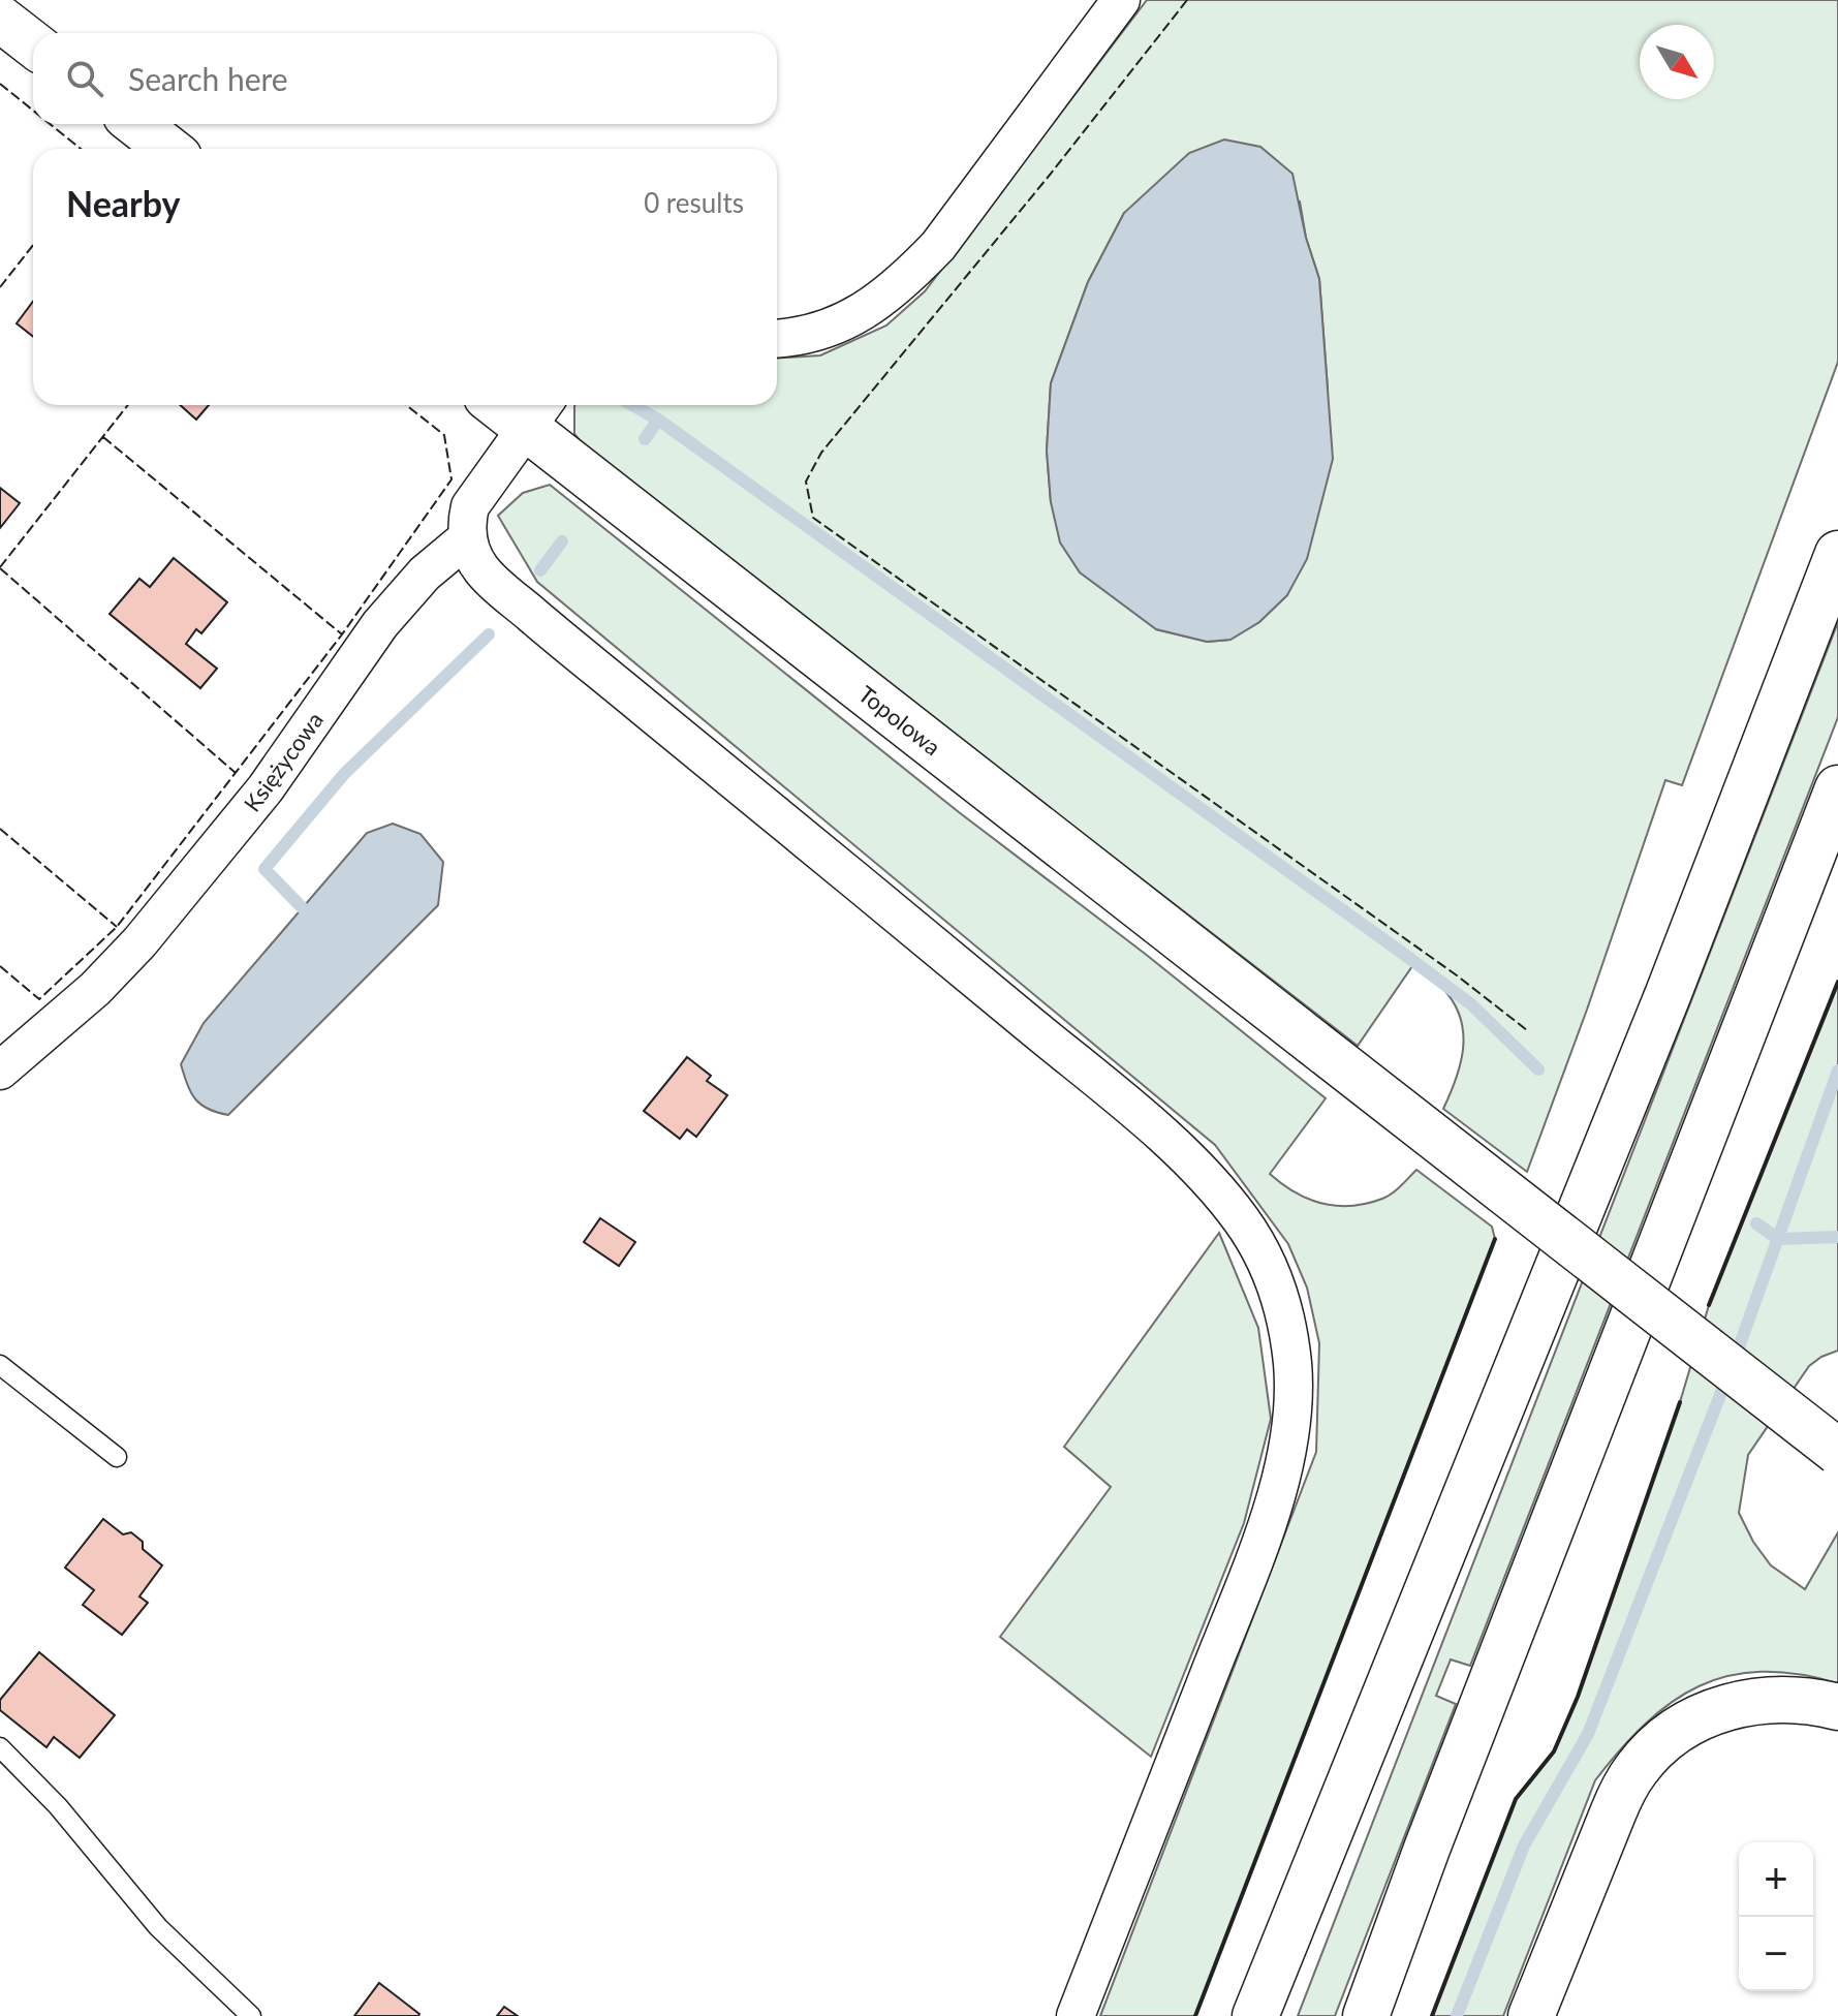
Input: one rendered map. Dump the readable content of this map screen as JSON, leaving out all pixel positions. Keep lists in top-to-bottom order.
{
  "streets": {
    "main road": ["Topolowa"],
    "street": ["Księżycowa"]
  },
  "north": "bottom right",
  "page": {
    "search": "Search here",
    "heading": ["Nearby", "0 results"],
    "map_buttons": ["+", "−"]
  }
}
